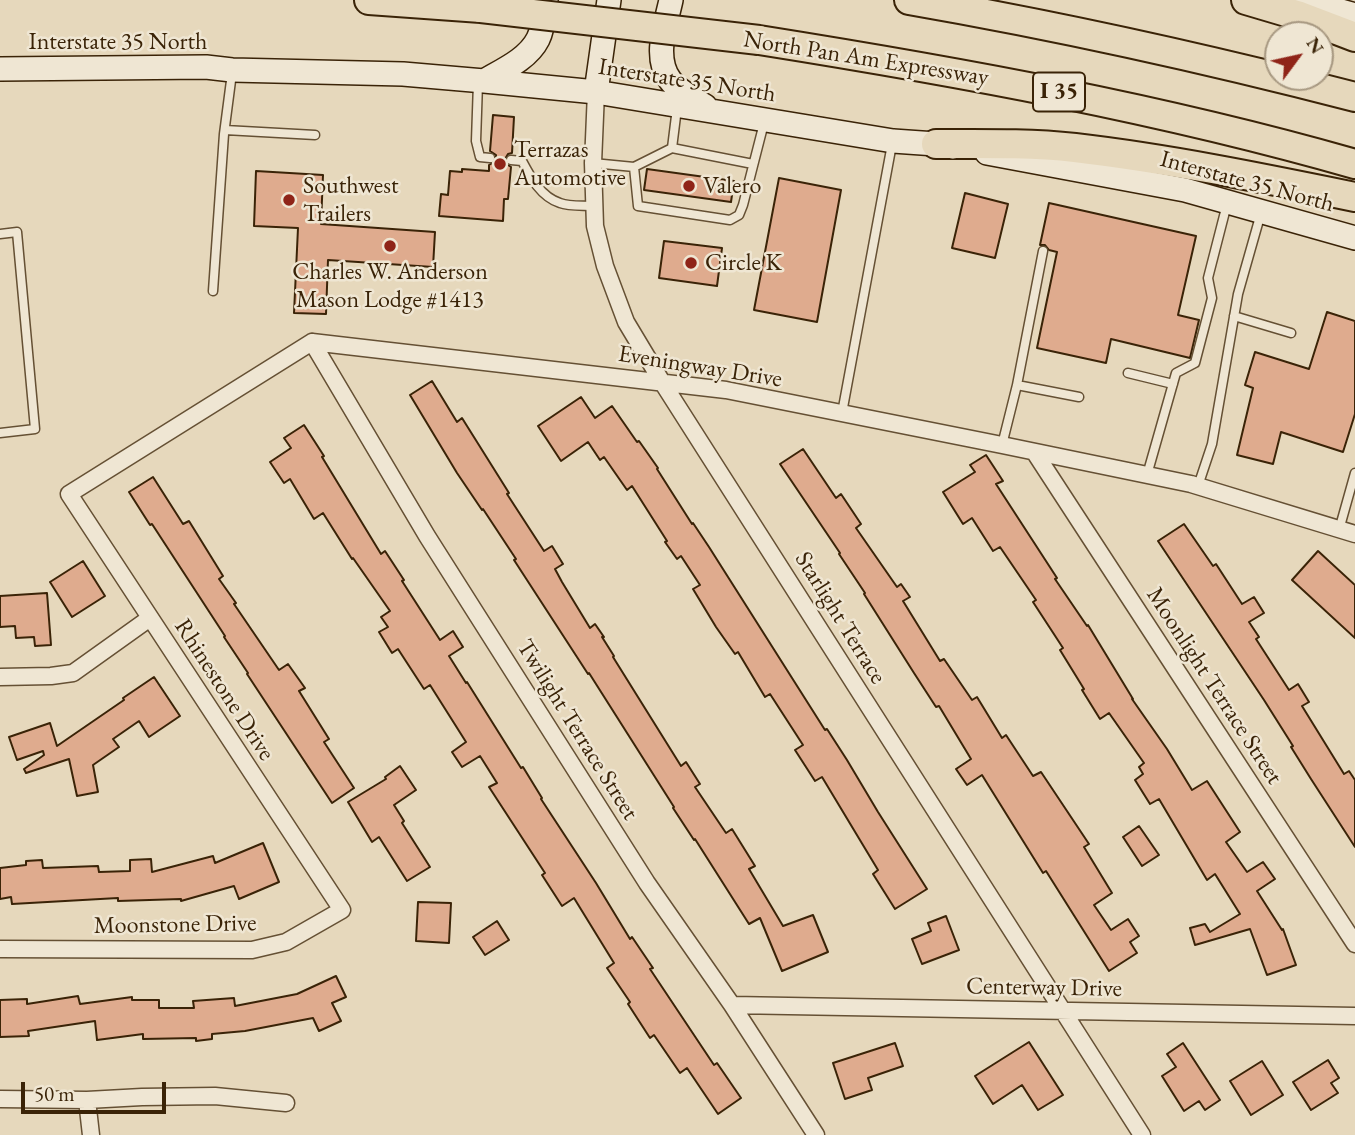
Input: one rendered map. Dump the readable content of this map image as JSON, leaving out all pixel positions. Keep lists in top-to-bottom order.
{
  "streets": {
    "highway": ["North Pan Am Expressway", "I 35"],
    "main road": ["Interstate 35 North"],
    "street": [
      "Eveningway Drive",
      "Starlight Terrace",
      "Moonlight Terrace Street",
      "Rhinestone Drive",
      "Twilight Terrace Street",
      "Moonstone Drive",
      "Centerway Drive"
    ]
  },
  "crossings": [
    ["Interstate 35 North", "Starlight Terrace"],
    ["Eveningway Drive", "Starlight Terrace"],
    ["Eveningway Drive", "Moonlight Terrace Street"],
    ["Eveningway Drive", "Rhinestone Drive"],
    ["Eveningway Drive", "Twilight Terrace Street"],
    ["Starlight Terrace", "Centerway Drive"],
    ["Rhinestone Drive", "Twilight Terrace Street"],
    ["Rhinestone Drive", "Moonstone Drive"],
    ["Twilight Terrace Street", "Centerway Drive"]
  ],
  "places": [
    "Terrazas Automotive",
    "Valero",
    "Southwest Trailers",
    "Charles W. Anderson Mason Lodge #1413",
    "Circle K"
  ],
  "scale_bar": "50 m",
  "north": "top right"
}
